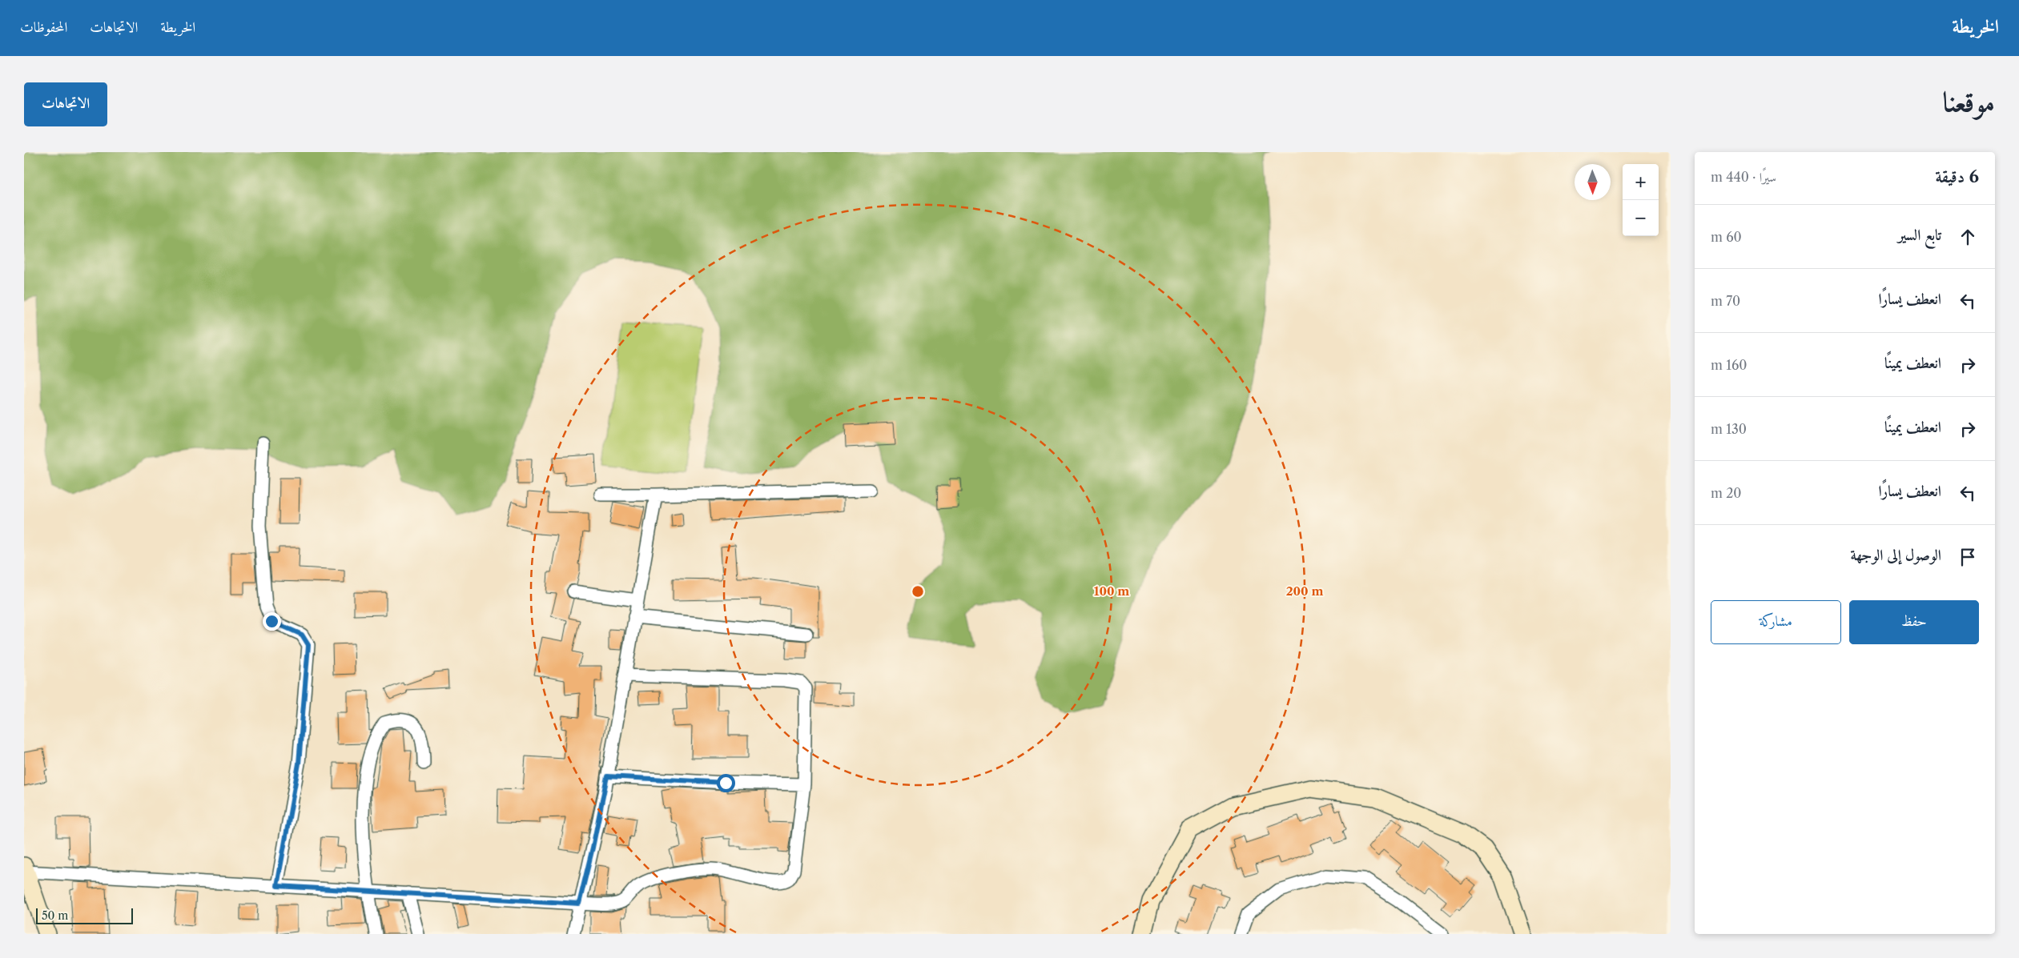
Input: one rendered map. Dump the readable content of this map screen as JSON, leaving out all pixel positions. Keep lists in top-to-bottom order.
{
  "scale_bar": "50 m",
  "north": "bottom",
  "page": {
    "header": "الخريطة",
    "nav": ["الخريطة", "الاتجاهات", "المحفوظات"],
    "title": "موقعنا",
    "buttons": [
      "الاتجاهات",
      ["حفظ", "مشاركة"]
    ],
    "heading": ["6 دقيقة", "سيرًا · 440 m"],
    "map_buttons": ["+", "−"],
    "list": [
      ["تابع السير", "60 m"],
      ["انعطف يسارًا", "70 m"],
      ["انعطف يمينًا", "160 m"],
      ["انعطف يمينًا", "130 m"],
      ["انعطف يسارًا", "20 m"],
      "الوصول إلى الوجهة"
    ],
    "scale": "50 m"
  },
  "rings": ["100 m", "200 m"]
}
